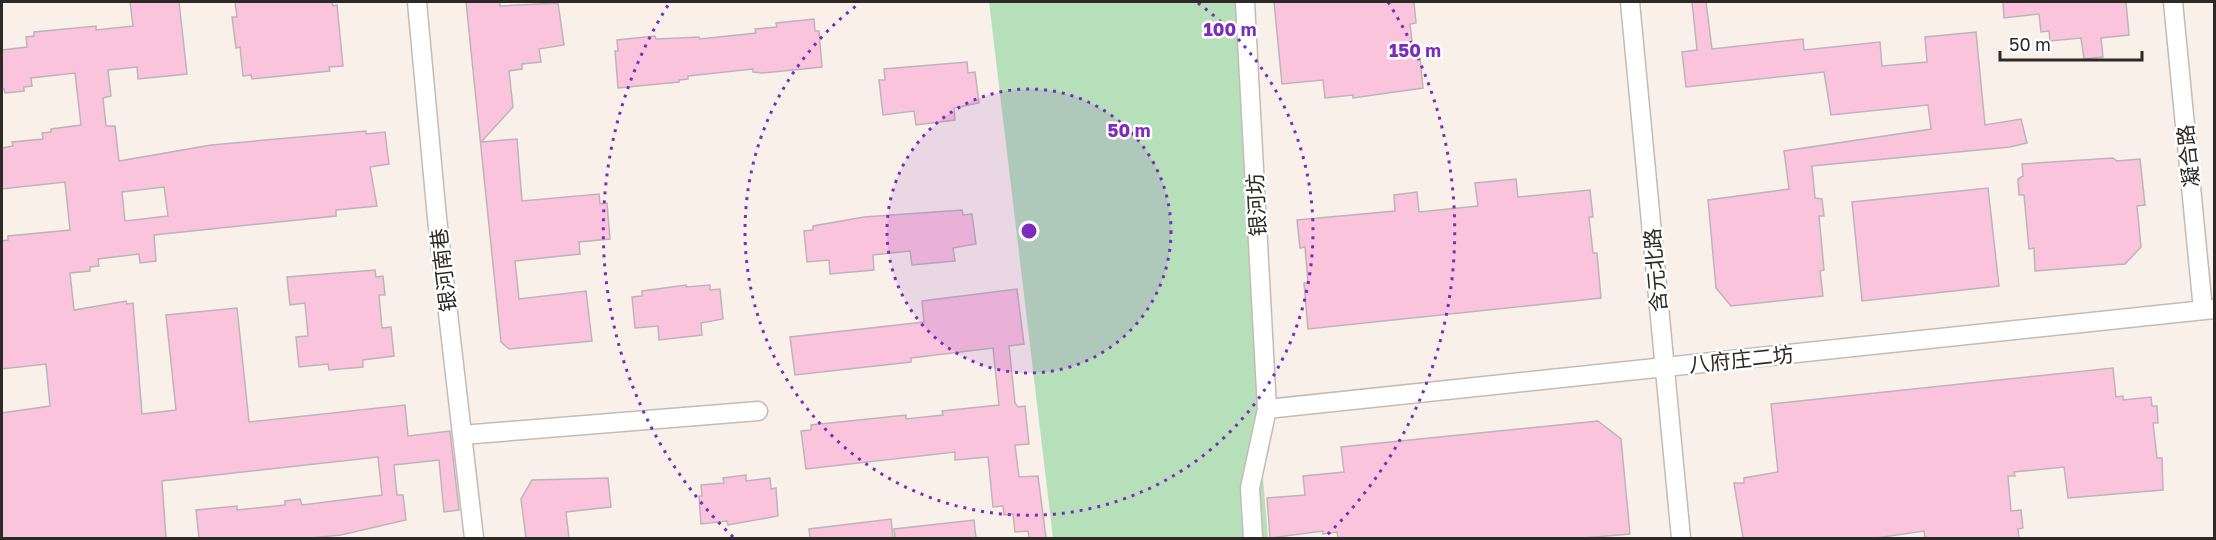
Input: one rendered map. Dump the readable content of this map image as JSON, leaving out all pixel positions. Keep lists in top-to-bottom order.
{
  "streets": {
    "street": [
      "凝合路",
      "银河坊",
      "银河南巷",
      "含元北路",
      "八府庄二坊"
    ]
  },
  "crossings": [
    ["凝合路", "八府庄二坊"],
    ["银河坊", "八府庄二坊"],
    ["含元北路", "八府庄二坊"]
  ],
  "scale_bar": "50 m",
  "rings": ["100 m", "150 m", "50 m"]
}
